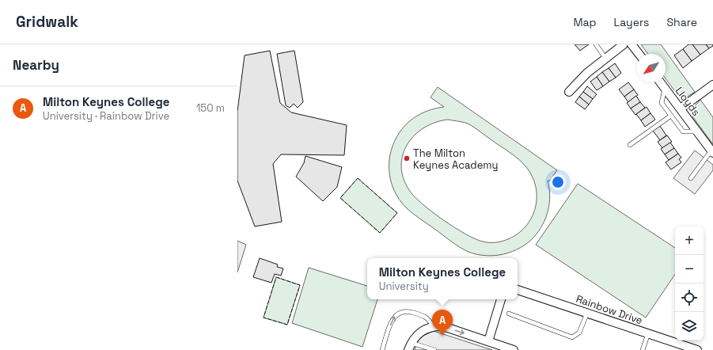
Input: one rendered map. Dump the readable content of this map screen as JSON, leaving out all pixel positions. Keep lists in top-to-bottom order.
{
  "streets": {
    "street": ["Lloyds", "Rainbow Drive"]
  },
  "places": ["The Milton Keynes Academy"],
  "north": "bottom left",
  "page": {
    "header": "Gridwalk",
    "nav": ["Map", "Layers", "Share"],
    "heading": "Nearby",
    "list": [
      {
        "mark": "A",
        "name": "Milton Keynes College",
        "note": "University · Rainbow Drive",
        "value": "150 m"
      }
    ],
    "map_buttons": ["+", "−"],
    "popup": ["Milton Keynes College", "University"],
    "pins": "A"
  }
}
